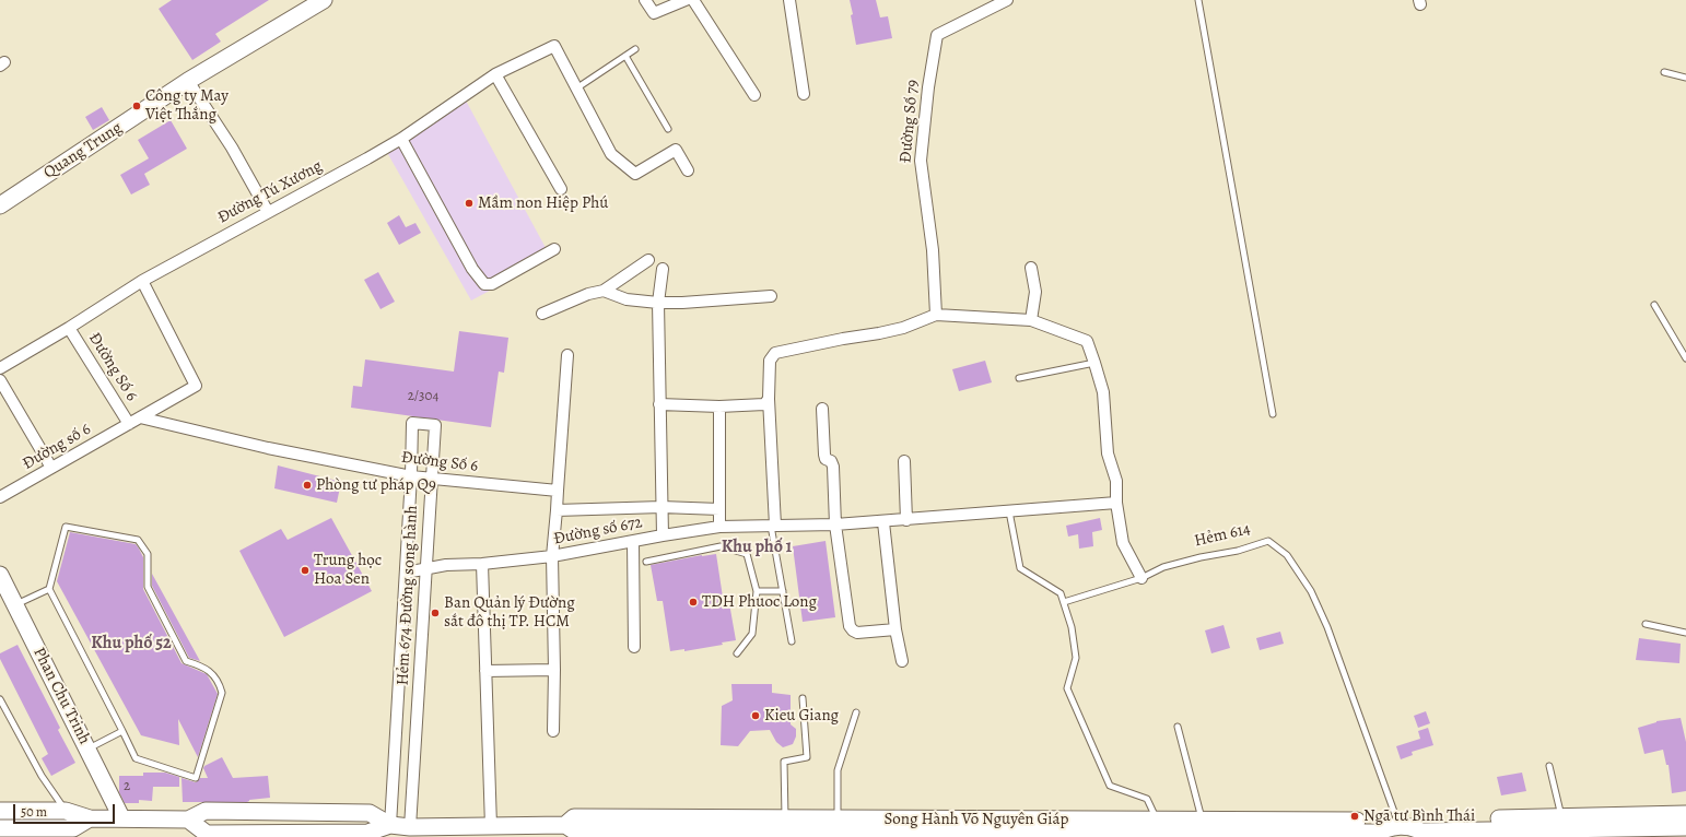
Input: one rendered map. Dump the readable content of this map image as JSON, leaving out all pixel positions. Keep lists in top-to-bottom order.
{
  "streets": {
    "main road": ["Quang Trung", "Phan Chu Trinh", "Song Hành Võ Nguyên Giáp"],
    "street": [
      "Đường Số 79",
      "Đường Tú Xương",
      "Đường Số 6",
      "Đường số 6",
      "Đường số 672",
      "Hẻm 674 Đường song hành"
    ],
    "lane": ["Hẻm 614"]
  },
  "crossings": [
    ["Đường Tú Xương", "Đường Số 6"],
    ["Đường Tú Xương", "Đường số 6"],
    ["Đường Số 6", "Đường số 6"],
    ["Đường Số 6", "Hẻm 674 Đường song hành"],
    ["Đường số 672", "Hẻm 674 Đường song hành"],
    ["Hẻm 614", "Song Hành Võ Nguyên Giáp"],
    ["Hẻm 674 Đường song hành", "Song Hành Võ Nguyên Giáp"]
  ],
  "districts": ["Khu phố 1", "Khu phố 52"],
  "places": [
    "Công ty May Việt Thắng",
    "Mầm non Hiệp Phú",
    "Phòng tư pháp Q9",
    "Trung học Hoa Sen",
    "TDH Phuoc Long",
    "Ban Quản lý Đường sắt đô thị TP. HCM",
    "Kieu Giang",
    "Ngã tư Bình Thái"
  ],
  "house_numbers": ["2/304", "2"],
  "scale_bar": "50 m"
}
